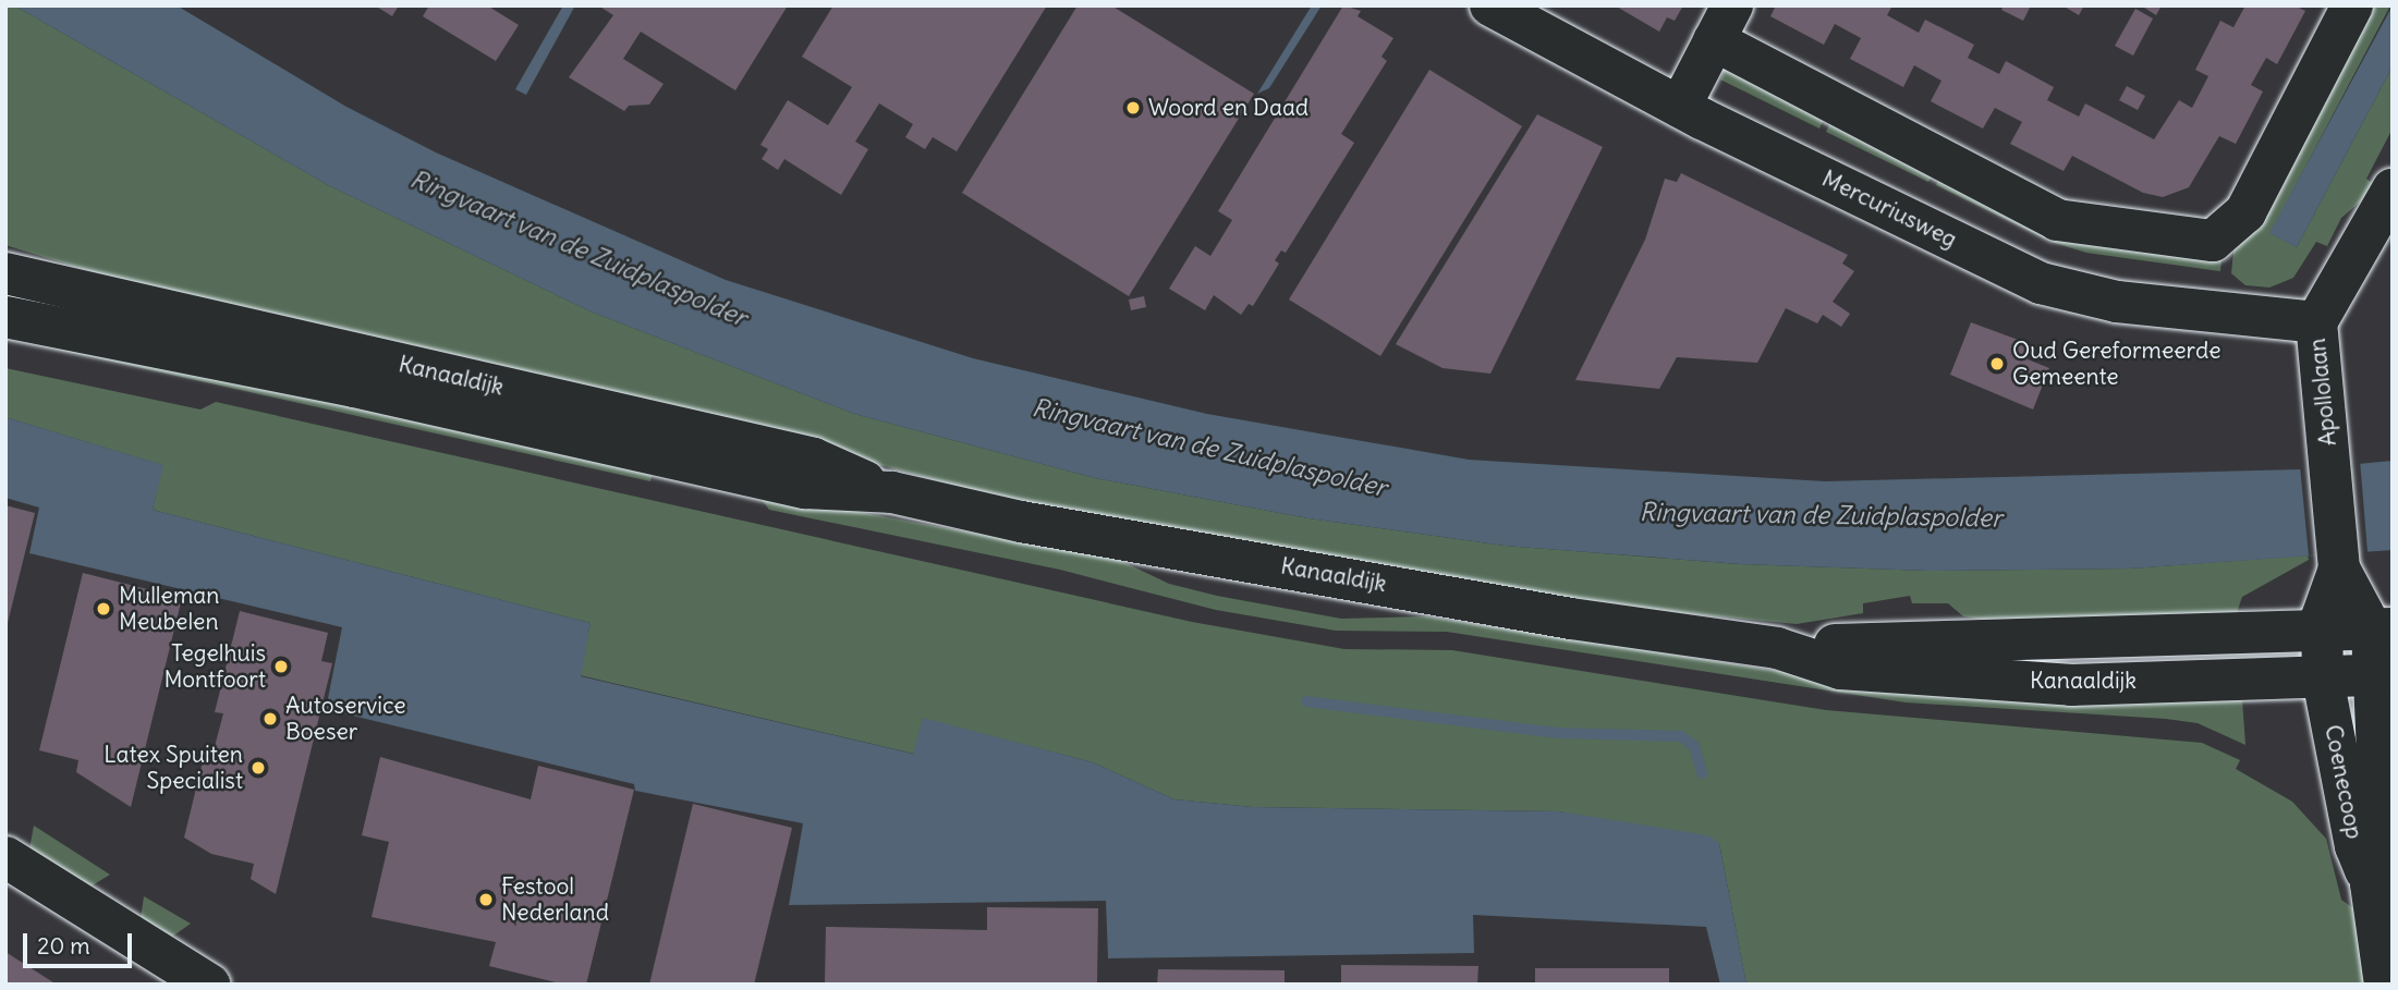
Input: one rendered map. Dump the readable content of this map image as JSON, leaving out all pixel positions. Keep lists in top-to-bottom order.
{
  "streets": {
    "main road": [
      "Mercuriusweg",
      "Kanaaldijk",
      "Apollolaan",
      "Coenecoop"
    ]
  },
  "crossings": [
    ["Mercuriusweg", "Apollolaan"],
    ["Kanaaldijk", "Apollolaan"],
    ["Kanaaldijk", "Coenecoop"],
    ["Apollolaan", "Coenecoop"]
  ],
  "water": ["Ringvaart van de Zuidplaspolder"],
  "places": [
    "Woord en Daad",
    "Oud Gereformeerde Gemeente",
    "Mulleman Meubelen",
    "Tegelhuis Montfoort",
    "Autoservice Boeser",
    "Latex Spuiten Specialist",
    "Festool Nederland"
  ],
  "scale_bar": "20 m"
}
